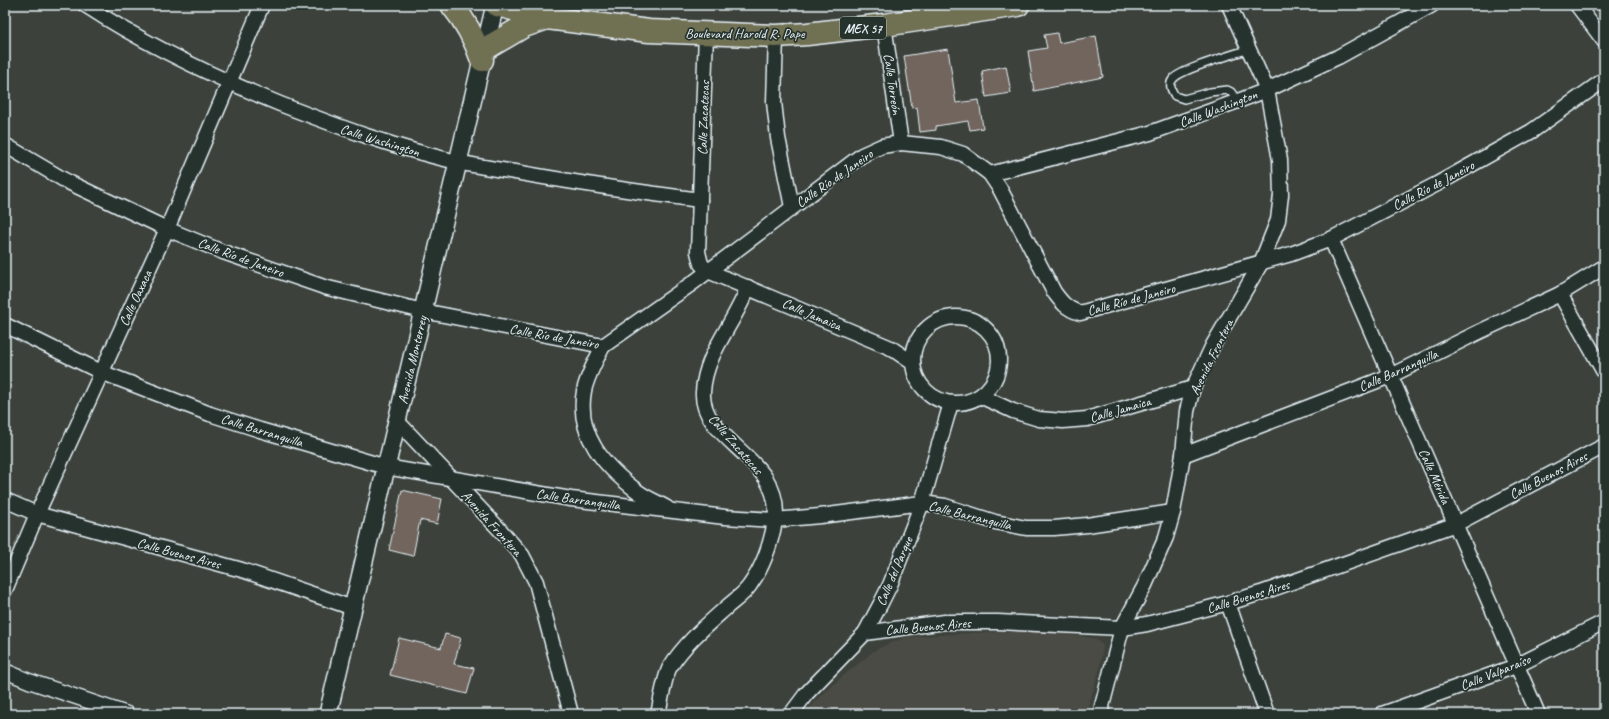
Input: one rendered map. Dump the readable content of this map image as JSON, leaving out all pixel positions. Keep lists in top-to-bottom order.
{
  "streets": {
    "highway": ["MEX 57", "Boulevard Harold R. Pape"],
    "street": [
      "Calle Torreón",
      "Calle Washington",
      "Calle Zacatecas",
      "Calle Río de Janeiro",
      "Calle Oaxaca",
      "Calle Jamaica",
      "Avenida Frontera",
      "Avenida Monterrey",
      "Calle Barranquilla",
      "Calle Buenos Aires",
      "Calle Mérida",
      "Calle del Parque",
      "Calle Valparaíso"
    ]
  },
  "crossings": [
    ["Boulevard Harold R. Pape", "Calle Torreón"],
    ["Boulevard Harold R. Pape", "Calle Zacatecas"],
    ["Boulevard Harold R. Pape", "Avenida Monterrey"],
    ["Calle Torreón", "Calle Río de Janeiro"],
    ["Calle Washington", "Calle Zacatecas"],
    ["Calle Washington", "Calle Río de Janeiro"],
    ["Calle Washington", "Calle Oaxaca"],
    ["Calle Washington", "Avenida Frontera"],
    ["Calle Washington", "Avenida Monterrey"],
    ["Calle Zacatecas", "Calle Río de Janeiro"],
    ["Calle Zacatecas", "Calle Jamaica"],
    ["Calle Zacatecas", "Calle Barranquilla"],
    ["Calle Río de Janeiro", "Calle Oaxaca"],
    ["Calle Río de Janeiro", "Calle Jamaica"],
    ["Calle Río de Janeiro", "Avenida Frontera"],
    ["Calle Río de Janeiro", "Avenida Monterrey"],
    ["Calle Río de Janeiro", "Calle Mérida"],
    ["Calle Oaxaca", "Calle Barranquilla"],
    ["Calle Oaxaca", "Calle Buenos Aires"],
    ["Calle Jamaica", "Avenida Frontera"],
    ["Calle Jamaica", "Calle del Parque"],
    ["Avenida Frontera", "Avenida Monterrey"],
    ["Avenida Frontera", "Calle Barranquilla"],
    ["Avenida Frontera", "Calle Buenos Aires"],
    ["Avenida Monterrey", "Calle Barranquilla"],
    ["Avenida Monterrey", "Calle Buenos Aires"],
    ["Calle Barranquilla", "Calle Mérida"],
    ["Calle Barranquilla", "Calle del Parque"],
    ["Calle Buenos Aires", "Calle Mérida"],
    ["Calle Buenos Aires", "Calle del Parque"],
    ["Calle Mérida", "Calle Valparaíso"]
  ]
}
